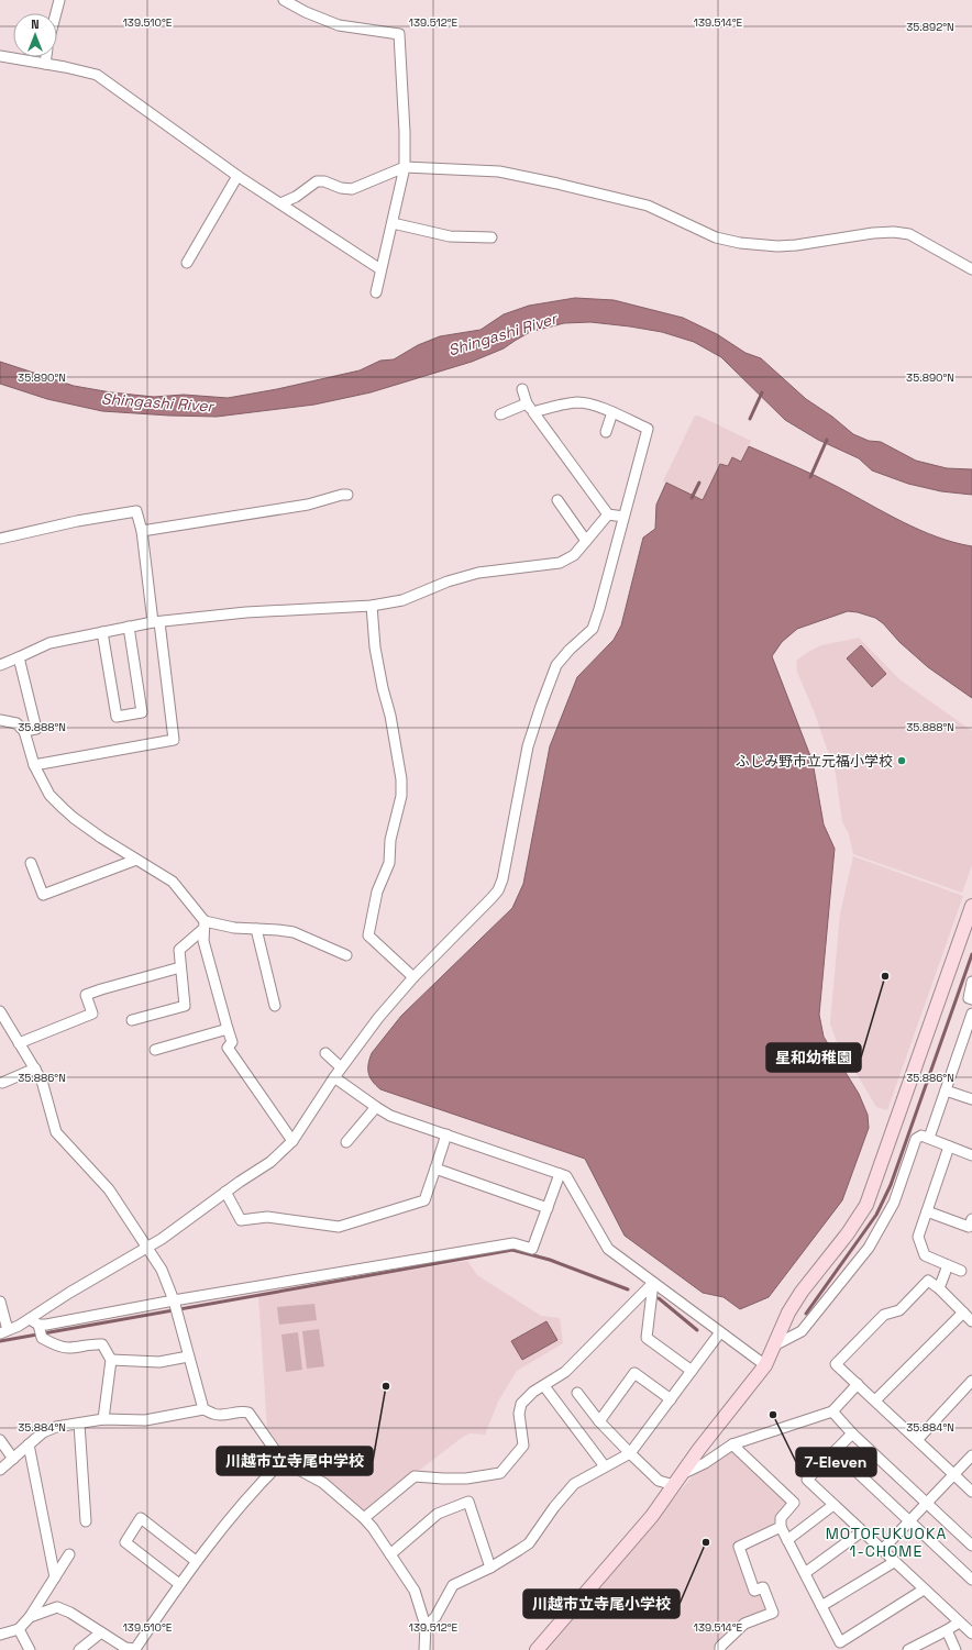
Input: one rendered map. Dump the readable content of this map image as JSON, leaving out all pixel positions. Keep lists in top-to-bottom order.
{
  "districts": ["MOTOFUKUOKA 1-CHOME"],
  "water": ["Shingashi River"],
  "places": [
    "ふじみ野市立元福小学校",
    "星和幼稚園",
    "川越市立寺尾中学校",
    "7-Eleven",
    "川越市立寺尾小学校"
  ],
  "north": "top",
  "coordinates": [
    "139.510°E",
    "139.512°E",
    "139.514°E",
    "35.892°N",
    "35.890°N",
    "35.888°N",
    "35.886°N",
    "35.884°N"
  ]
}
